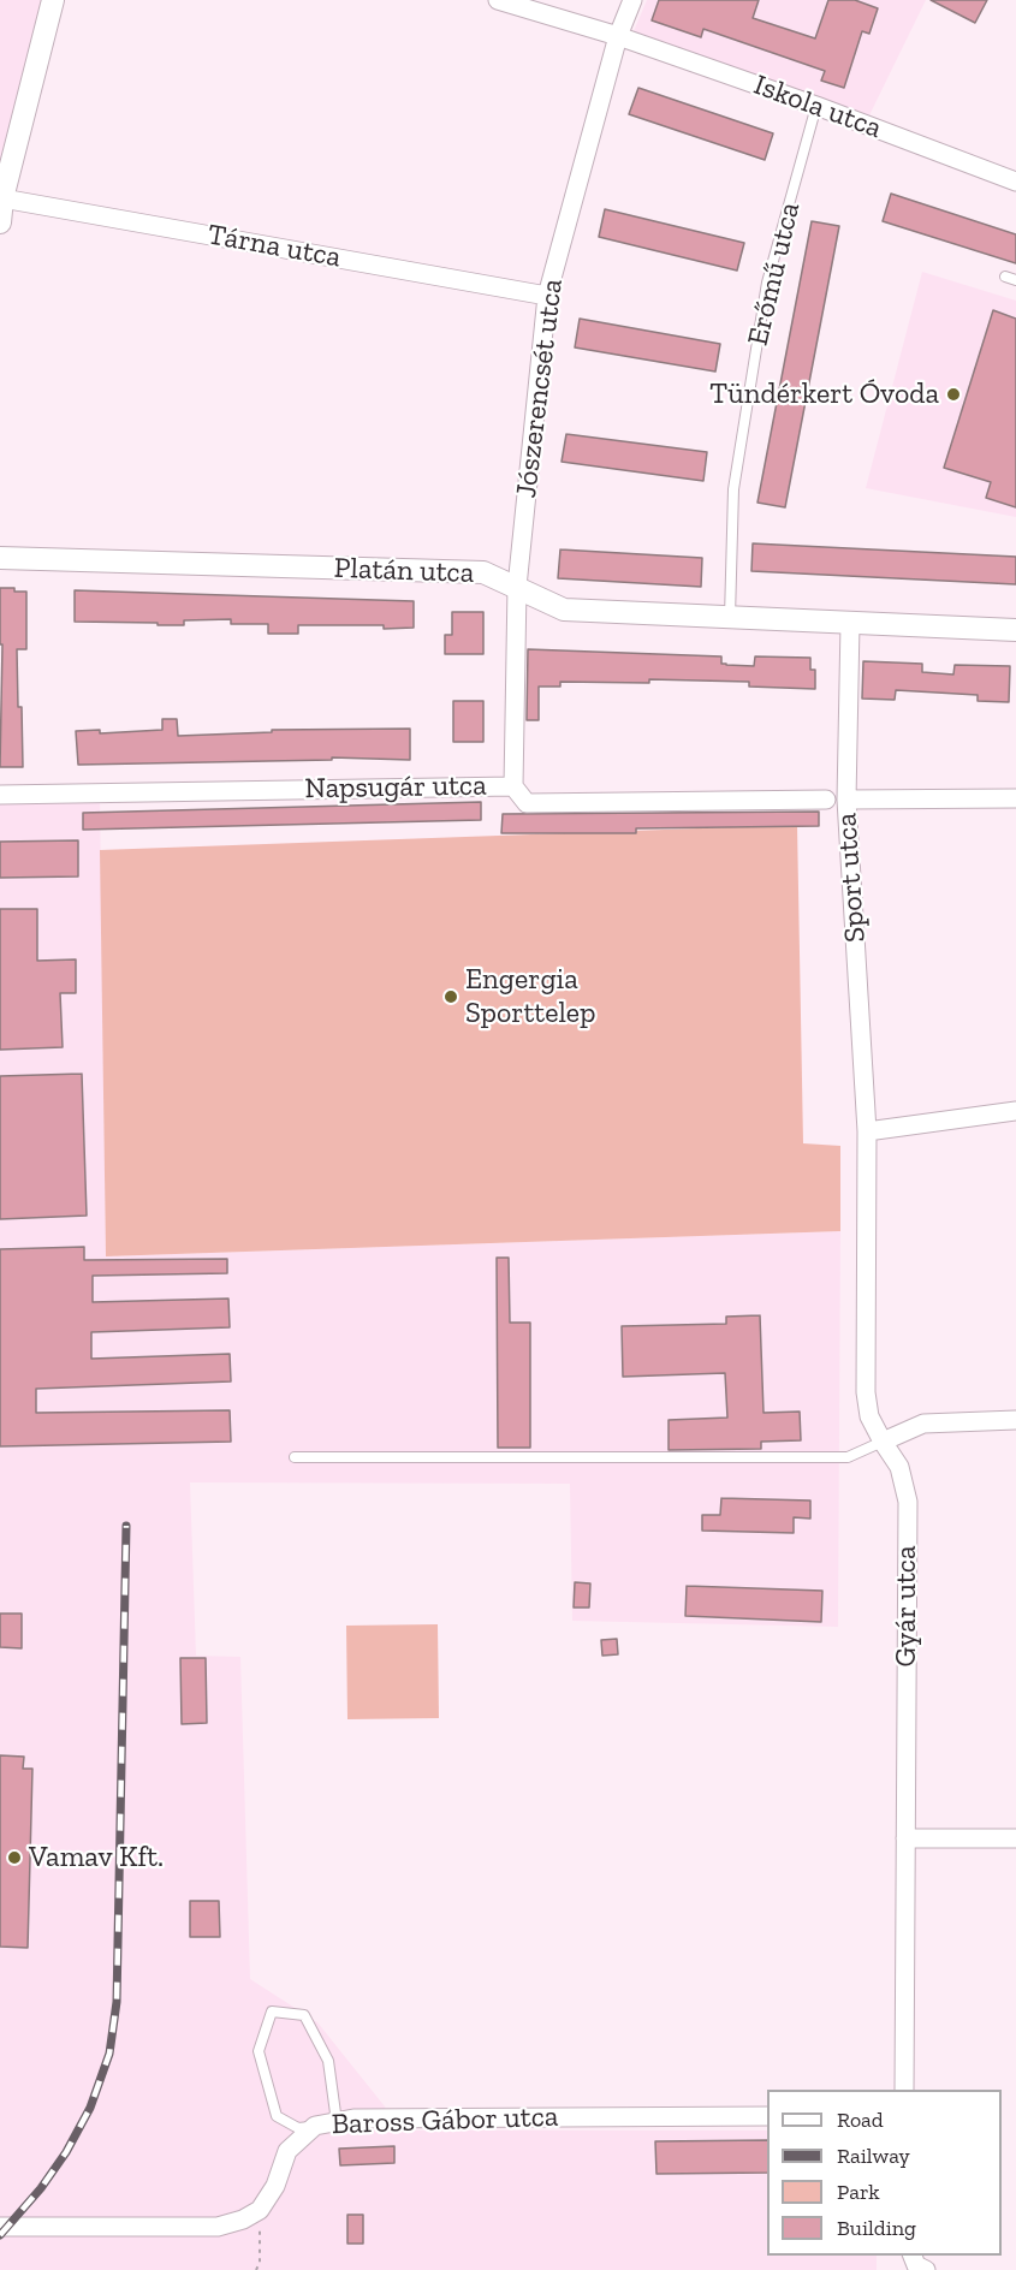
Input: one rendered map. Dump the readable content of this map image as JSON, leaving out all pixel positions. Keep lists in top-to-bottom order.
{
  "streets": {
    "street": [
      "Iskola utca",
      "Tárna utca",
      "Jószerencsét utca",
      "Platán utca",
      "Napsugár utca",
      "Sport utca",
      "Gyár utca",
      "Baross Gábor utca"
    ],
    "lane": ["Erőmű utca"]
  },
  "crossings": [
    ["Iskola utca", "Erőmű utca"],
    ["Iskola utca", "Jószerencsét utca"],
    ["Tárna utca", "Jószerencsét utca"],
    ["Erőmű utca", "Platán utca"],
    ["Jószerencsét utca", "Platán utca"],
    ["Jószerencsét utca", "Napsugár utca"],
    ["Platán utca", "Sport utca"],
    ["Sport utca", "Gyár utca"]
  ],
  "places": ["Tündérkert Óvoda", "Engergia Sporttelep", "Vamav Kft."],
  "legend": [
    "Road",
    "Railway",
    "Park",
    "Building"
  ]
}
